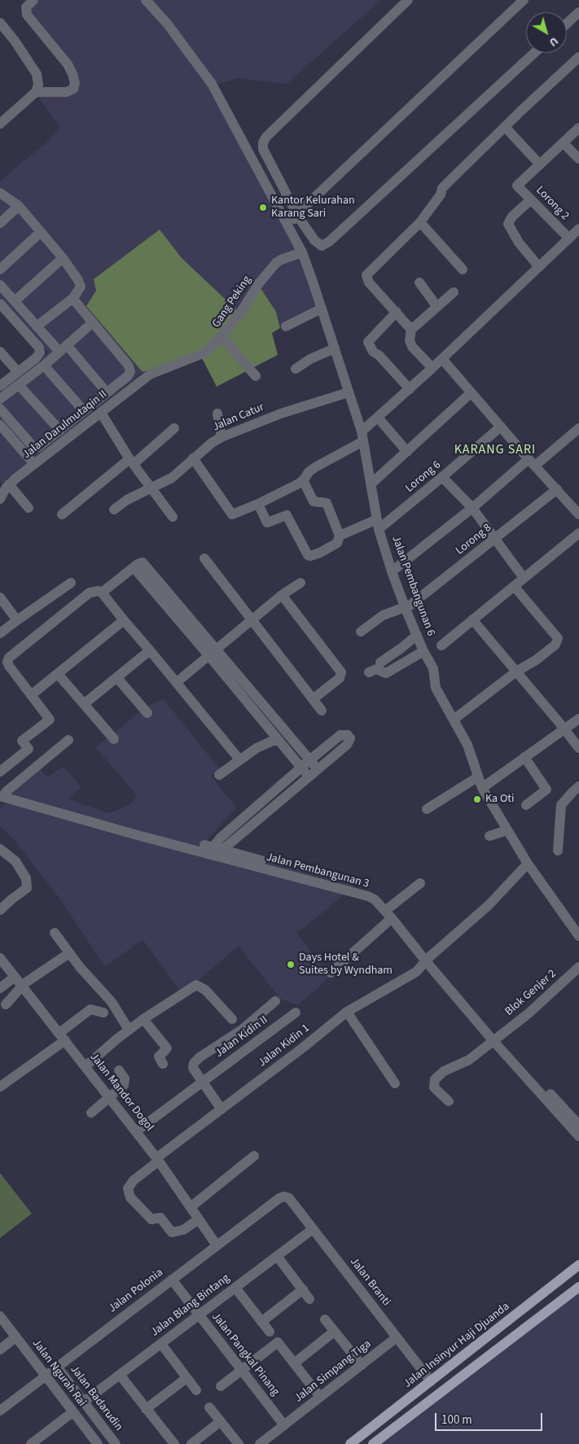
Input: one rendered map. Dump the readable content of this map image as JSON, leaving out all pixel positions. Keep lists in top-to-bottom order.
{
  "streets": {
    "main road": ["Jalan Insinyur Haji Djuanda"],
    "street": [
      "Lorong 2",
      "Gang Peking",
      "Jalan Catur",
      "Jalan Darulmutaqin II",
      "Lorong 6",
      "Lorong 8",
      "Jalan Pembangunan 6",
      "Jalan Pembangunan 3",
      "Blok Genjer 2",
      "Jalan Kidin II",
      "Jalan Kidin 1",
      "Jalan Mandor Dogol",
      "Jalan Branti",
      "Jalan Polonia",
      "Jalan Blang Bintang",
      "Jalan Pangkal Pinang",
      "Jalan Simpang Tiga",
      "Jalan Ngurah Rai",
      "Jalan Badarudin"
    ]
  },
  "crossings": [
    ["Gang Peking", "Jalan Darulmutaqin II"],
    ["Gang Peking", "Jalan Pembangunan 6"],
    ["Jalan Catur", "Jalan Pembangunan 6"],
    ["Lorong 6", "Jalan Pembangunan 6"],
    ["Lorong 8", "Jalan Pembangunan 6"],
    ["Jalan Pembangunan 6", "Jalan Kidin 1"],
    ["Jalan Pembangunan 3", "Blok Genjer 2"],
    ["Jalan Pembangunan 3", "Jalan Kidin 1"],
    ["Jalan Kidin II", "Jalan Mandor Dogol"],
    ["Jalan Kidin 1", "Jalan Mandor Dogol"],
    ["Jalan Mandor Dogol", "Jalan Polonia"],
    ["Jalan Branti", "Jalan Polonia"],
    ["Jalan Branti", "Jalan Blang Bintang"],
    ["Jalan Branti", "Jalan Insinyur Haji Djuanda"],
    ["Jalan Branti", "Jalan Simpang Tiga"],
    ["Jalan Polonia", "Jalan Pangkal Pinang"],
    ["Jalan Polonia", "Jalan Ngurah Rai"],
    ["Jalan Polonia", "Jalan Badarudin"],
    ["Jalan Blang Bintang", "Jalan Pangkal Pinang"],
    ["Jalan Blang Bintang", "Jalan Badarudin"],
    ["Jalan Pangkal Pinang", "Jalan Simpang Tiga"]
  ],
  "districts": ["KARANG SARI"],
  "places": ["Kantor Kelurahan Karang Sari", "Ka Oti", "Days Hotel & Suites by Wyndham"],
  "scale_bar": "100 m",
  "north": "bottom right"
}
